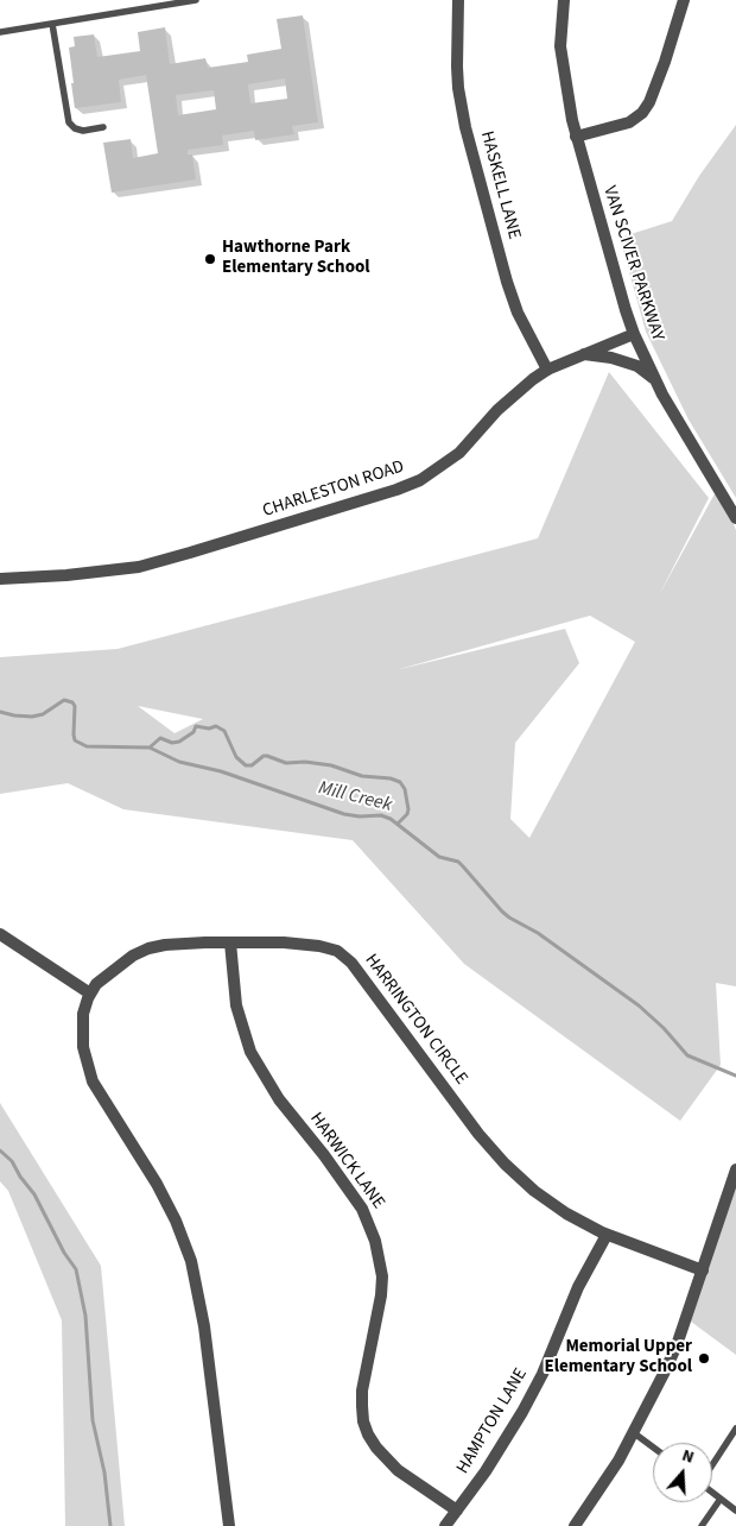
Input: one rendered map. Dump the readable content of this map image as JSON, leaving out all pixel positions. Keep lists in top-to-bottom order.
{
  "streets": {
    "street": [
      "HASKELL LANE",
      "VAN SCIVER PARKWAY",
      "CHARLESTON ROAD",
      "HARRINGTON CIRCLE",
      "HARWICK LANE",
      "HAMPTON LANE"
    ]
  },
  "crossings": [
    ["HASKELL LANE", "CHARLESTON ROAD"],
    ["VAN SCIVER PARKWAY", "CHARLESTON ROAD"],
    ["HARRINGTON CIRCLE", "HARWICK LANE"],
    ["HARRINGTON CIRCLE", "HAMPTON LANE"],
    ["HARWICK LANE", "HAMPTON LANE"]
  ],
  "water": ["Mill Creek"],
  "places": ["Hawthorne Park Elementary School", "Memorial Upper Elementary School"],
  "north": "top"
}
